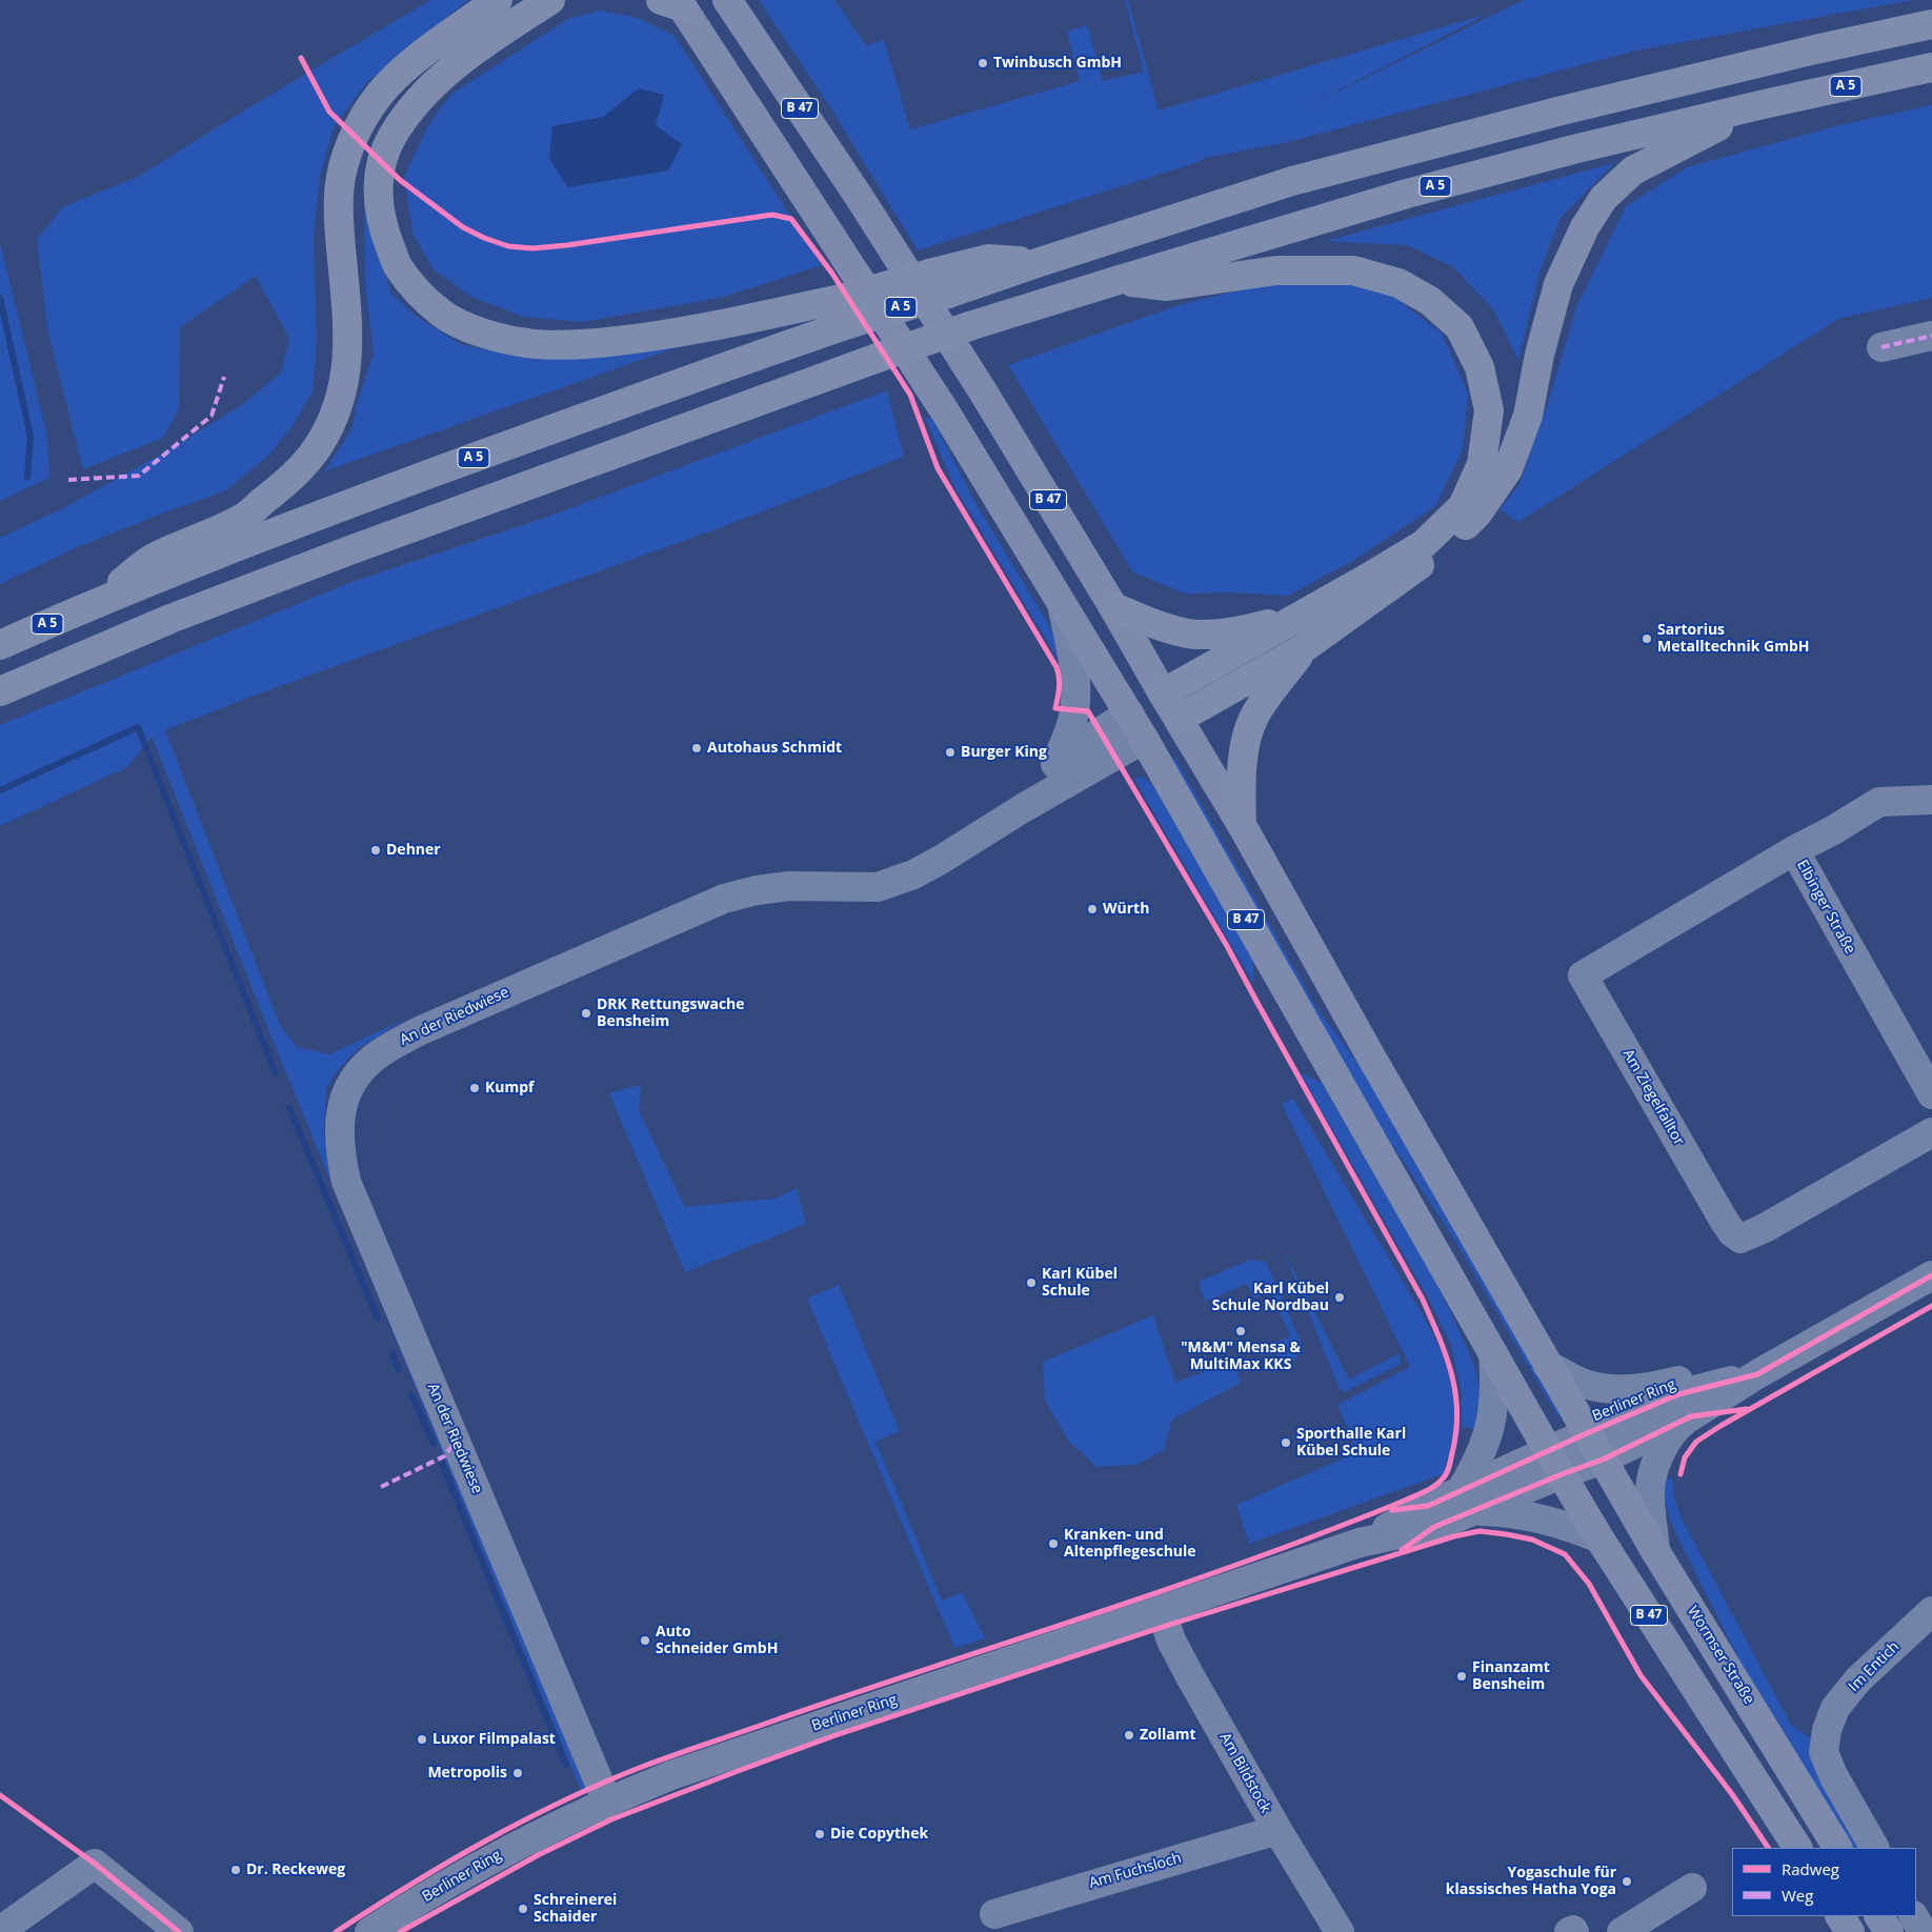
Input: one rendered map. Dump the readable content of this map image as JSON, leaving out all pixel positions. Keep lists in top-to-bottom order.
{
  "streets": {
    "highway": ["A 5"],
    "main road": ["B 47", "Wormser Straße"],
    "street": [
      "Elbinger Straße",
      "An der Riedwiese",
      "Am Ziegelfalltor",
      "Berliner Ring",
      "Im Entich",
      "Am Bildstock",
      "Am Fuchsloch"
    ]
  },
  "crossings": [
    ["B 47", "An der Riedwiese"],
    ["B 47", "Berliner Ring"],
    ["B 47", "Wormser Straße"],
    ["Elbinger Straße", "Am Ziegelfalltor"],
    ["An der Riedwiese", "Berliner Ring"],
    ["Berliner Ring", "Wormser Straße"],
    ["Berliner Ring", "Am Bildstock"],
    ["Am Bildstock", "Am Fuchsloch"]
  ],
  "places": [
    "Twinbusch GmbH",
    "Sartorius Metalltechnik GmbH",
    "Autohaus Schmidt",
    "Burger King",
    "Dehner",
    "Würth",
    "DRK Rettungswache Bensheim",
    "Kumpf",
    "Karl Kübel Schule",
    "Karl Kübel Schule Nordbau",
    "\"M&M\" Mensa & MultiMax KKS",
    "Sporthalle Karl Kübel Schule",
    "Kranken- und Altenpflegeschule",
    "Auto Schneider GmbH",
    "Finanzamt Bensheim",
    "Zollamt",
    "Luxor Filmpalast",
    "Metropolis",
    "Die Copythek",
    "Dr. Reckeweg",
    "Yogaschule für klassisches Hatha Yoga",
    "Schreinerei Schaider"
  ],
  "legend": ["Radweg", "Weg"]
}
